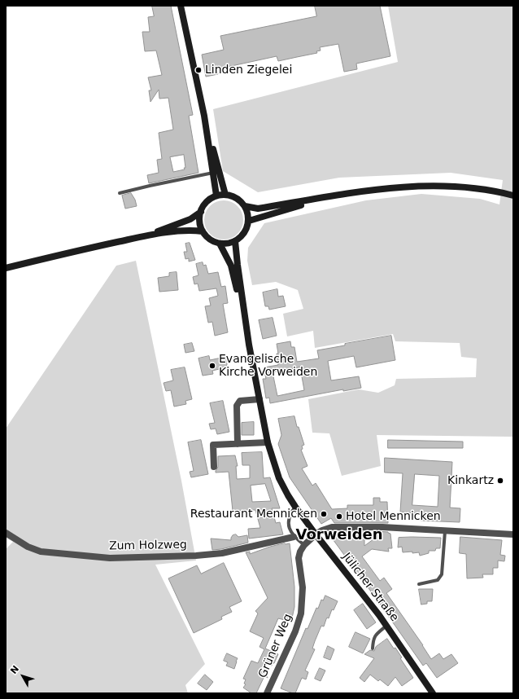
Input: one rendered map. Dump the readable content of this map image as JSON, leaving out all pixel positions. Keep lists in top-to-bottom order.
{
  "streets": {
    "main road": ["Jülicher Straße"],
    "street": ["Zum Holzweg", "Grüner Weg"]
  },
  "crossings": [
    ["Jülicher Straße", "Grüner Weg"]
  ],
  "districts": ["Vorweiden"],
  "places": [
    "Linden Ziegelei",
    "Evangelische Kirche Vorweiden",
    "Kinkartz",
    "Restaurant Mennicken",
    "Hotel Mennicken"
  ],
  "north": "top left"
}
